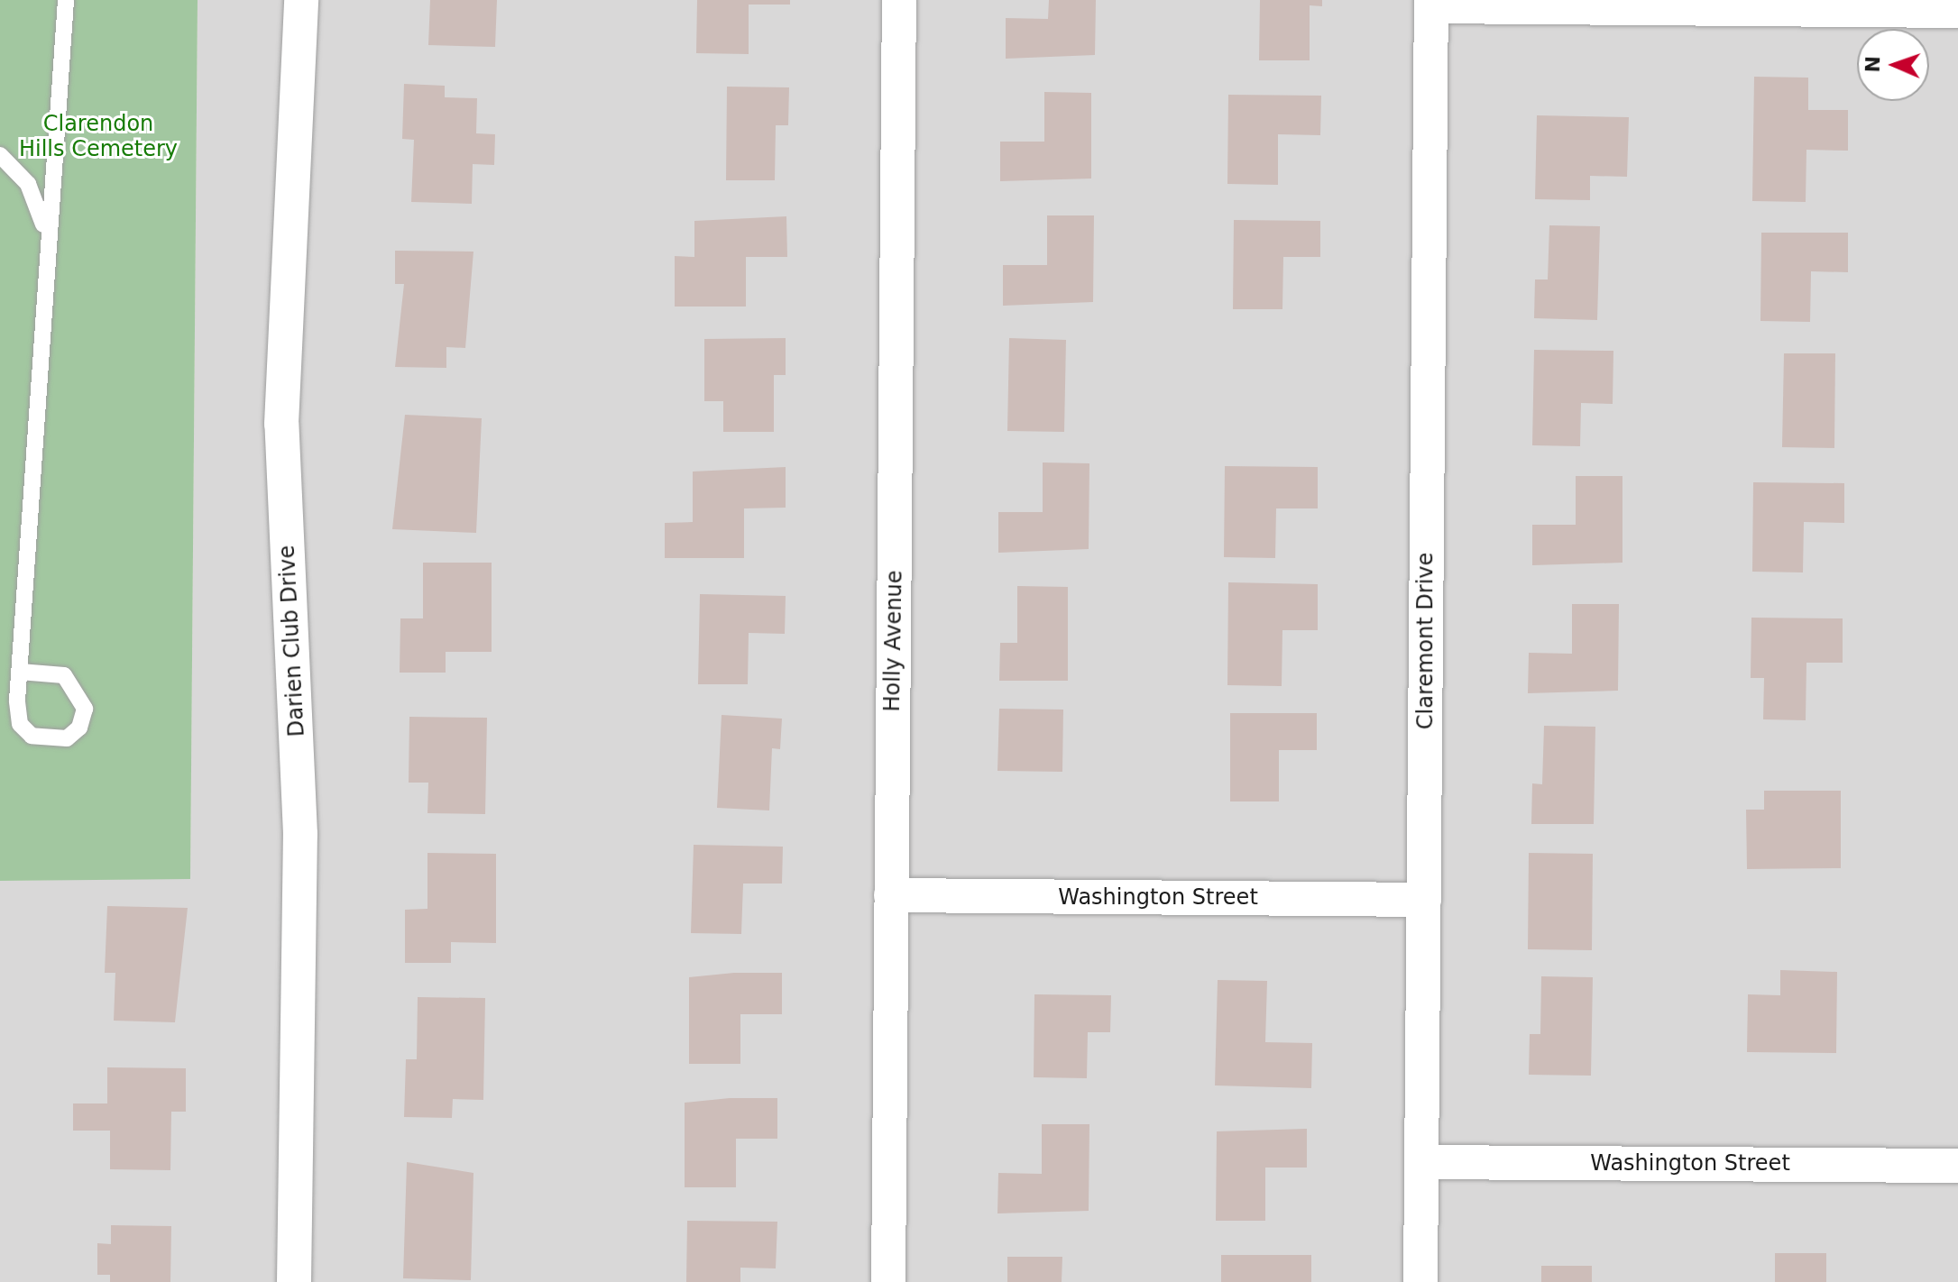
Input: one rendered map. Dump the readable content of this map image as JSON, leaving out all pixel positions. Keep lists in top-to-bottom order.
{
  "streets": {
    "street": [
      "Darien Club Drive",
      "Holly Avenue",
      "Claremont Drive",
      "Washington Street"
    ]
  },
  "crossings": [
    ["Holly Avenue", "Washington Street"],
    ["Claremont Drive", "Washington Street"]
  ],
  "parks": ["Clarendon Hills Cemetery"],
  "north": "left"
}
